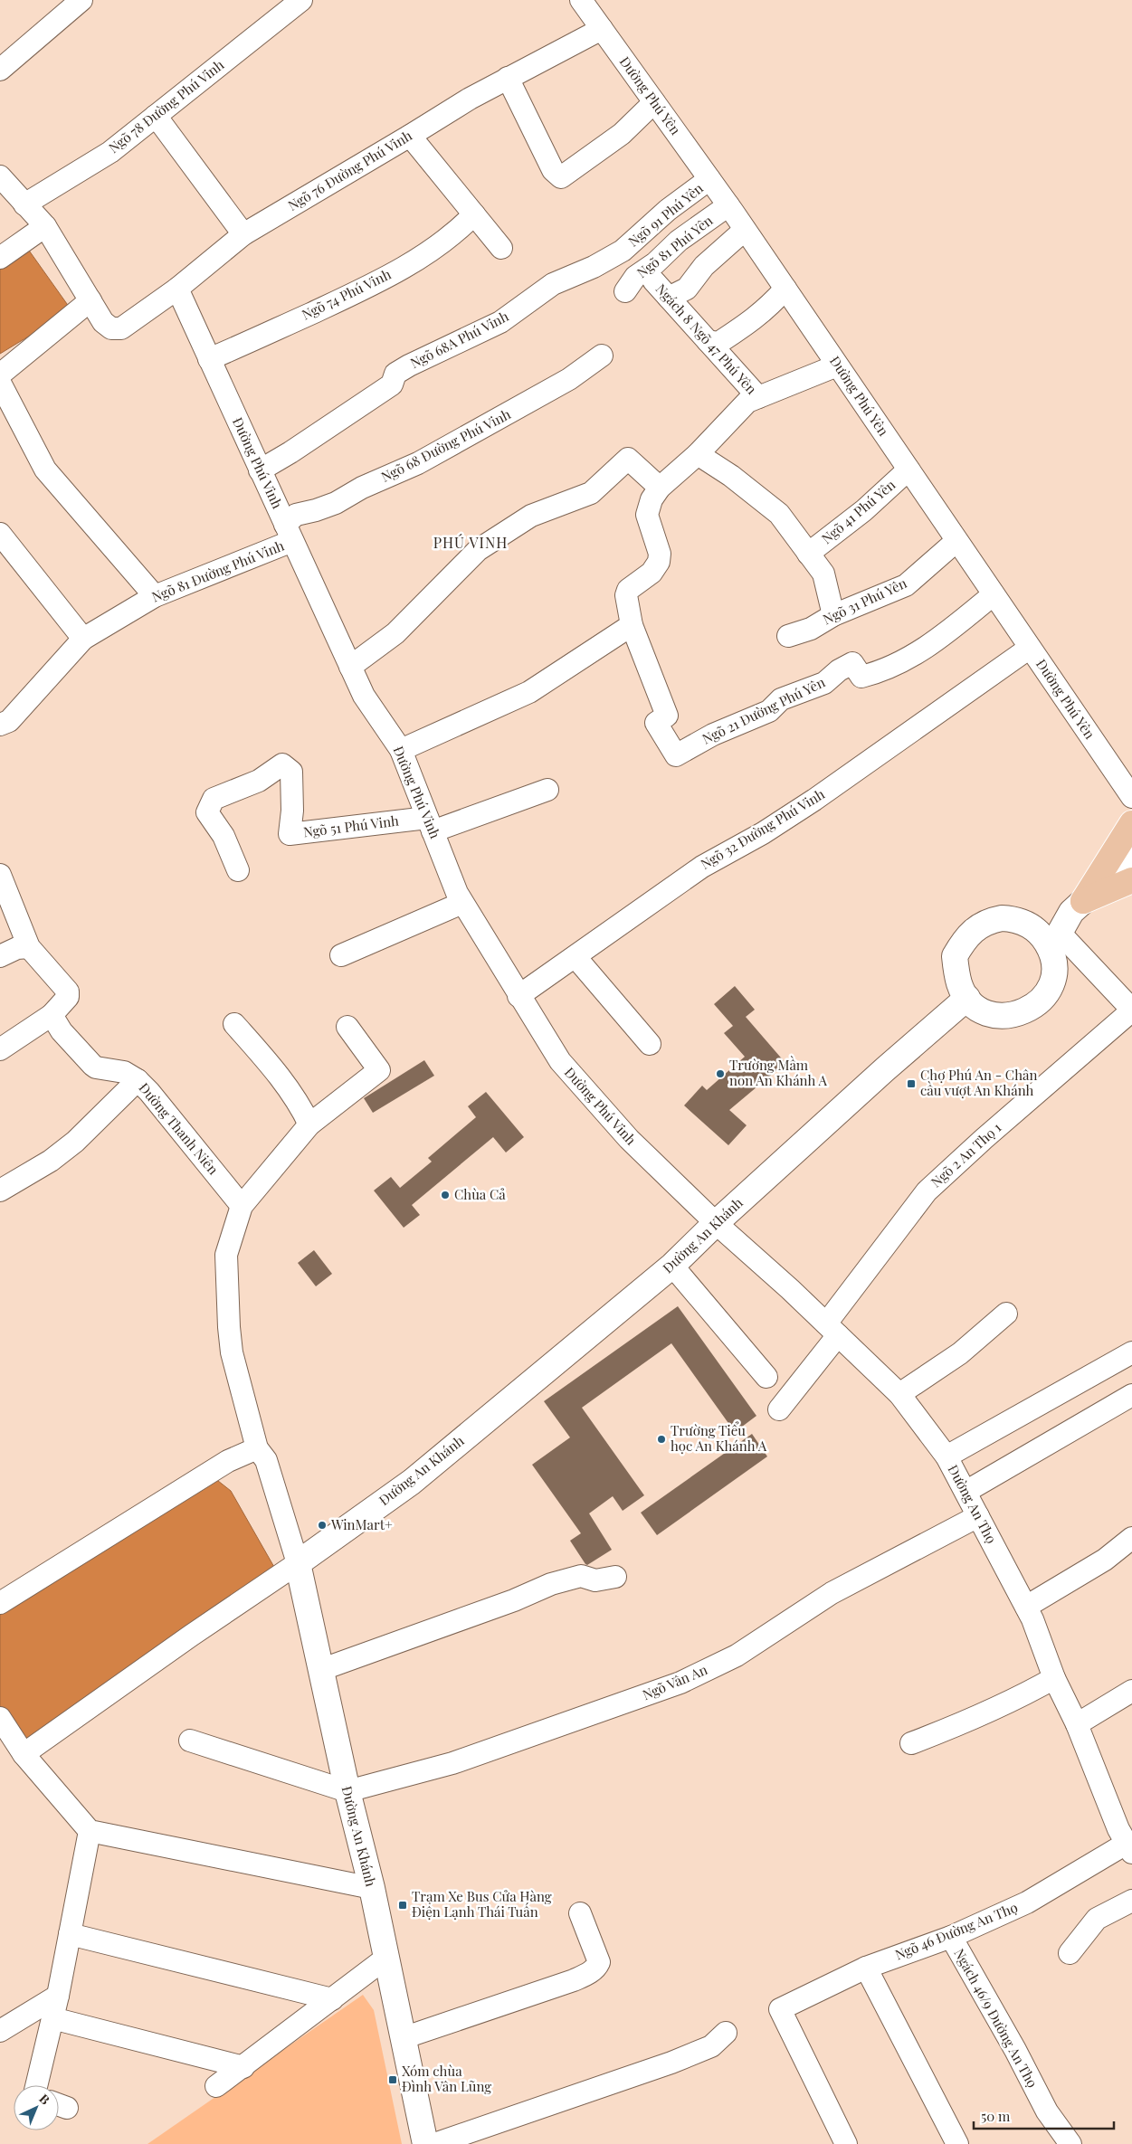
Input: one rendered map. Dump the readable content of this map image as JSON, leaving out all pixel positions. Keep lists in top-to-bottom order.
{
  "streets": {
    "street": [
      "Đường Phú Yên",
      "Ngõ 78 Đường Phú Vinh",
      "Ngõ 76 Đường Phú Vinh",
      "Ngõ 91 Phú Yên",
      "Ngõ 81 Phú Yên",
      "Ngõ 74 Phú Vinh",
      "Ngách 8 Ngõ 47 Phú Yên",
      "Ngõ 68A Phú Vinh",
      "Ngõ 68 Đường Phú Vinh",
      "Đường Phú Vinh",
      "Ngõ 41 Phú Yên",
      "Ngõ 81 Đường Phú Vinh",
      "Ngõ 31 Phú Yên",
      "Ngõ 21 Đường Phú Yên",
      "Ngõ 51 Phú Vinh",
      "Ngõ 32 Đường Phú Vinh",
      "Đường Thanh Niên",
      "Ngõ 2 An Thọ 1",
      "Đường An Khánh",
      "Đường An Thọ",
      "Ngõ Vân An",
      "Ngõ 46 Đường An Thọ",
      "Ngách 46/9 Đường An Thọ"
    ]
  },
  "crossings": [
    ["Đường Phú Yên", "Ngõ 76 Đường Phú Vinh"],
    ["Đường Phú Yên", "Ngõ 91 Phú Yên"],
    ["Đường Phú Yên", "Ngõ 81 Phú Yên"],
    ["Đường Phú Yên", "Ngõ 41 Phú Yên"],
    ["Đường Phú Yên", "Ngõ 31 Phú Yên"],
    ["Đường Phú Yên", "Ngõ 21 Đường Phú Yên"],
    ["Đường Phú Yên", "Ngõ 32 Đường Phú Vinh"],
    ["Ngõ 76 Đường Phú Vinh", "Đường Phú Vinh"],
    ["Ngõ 91 Phú Yên", "Ngõ 68A Phú Vinh"],
    ["Ngõ 74 Phú Vinh", "Đường Phú Vinh"],
    ["Ngõ 68A Phú Vinh", "Đường Phú Vinh"],
    ["Ngõ 68 Đường Phú Vinh", "Đường Phú Vinh"],
    ["Ngõ 68 Đường Phú Vinh", "Ngõ 81 Đường Phú Vinh"],
    ["Đường Phú Vinh", "Ngõ 81 Đường Phú Vinh"],
    ["Đường Phú Vinh", "Ngõ 51 Phú Vinh"],
    ["Đường Phú Vinh", "Ngõ 32 Đường Phú Vinh"],
    ["Đường Phú Vinh", "Đường An Khánh"],
    ["Đường Phú Vinh", "Đường An Thọ"],
    ["Ngõ 2 An Thọ 1", "Đường An Thọ"],
    ["Đường An Khánh", "Đường An Thọ"],
    ["Đường An Khánh", "Ngõ Vân An"],
    ["Đường An Thọ", "Ngõ Vân An"],
    ["Đường An Thọ", "Ngõ 46 Đường An Thọ"],
    ["Ngõ 46 Đường An Thọ", "Ngách 46/9 Đường An Thọ"]
  ],
  "districts": ["PHÚ VINH"],
  "places": {
    "other": [
      "Trường Mầm non An Khánh A",
      "Chùa Cả",
      "Trường Tiểu học An Khánh A",
      "WinMart+"
    ],
    "transit": ["Chợ Phú An - Chân cầu vượt An Khánh", "Trạm Xe Bus Cửa Hàng Điện Lạnh Thái Tuấn", "Xóm chùa Đình Vân Lũng"]
  },
  "scale_bar": "50 m",
  "north": "top right"
}
